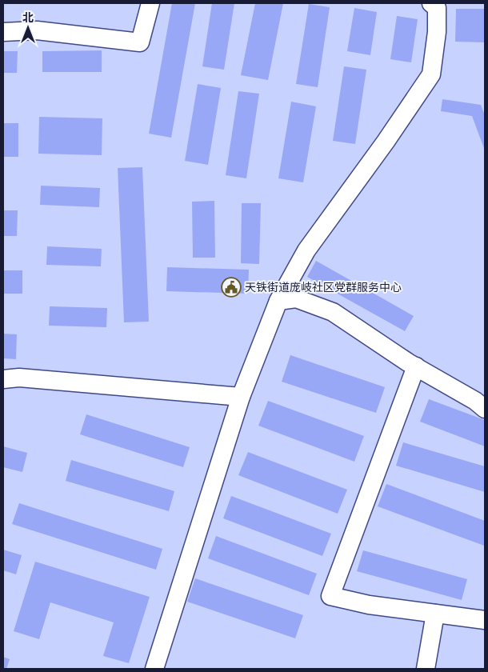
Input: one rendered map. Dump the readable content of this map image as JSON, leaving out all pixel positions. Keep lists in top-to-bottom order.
{
  "places": {
    "public building": ["天铁街道庞岐社区党群服务中心"]
  },
  "north": "top"
}
